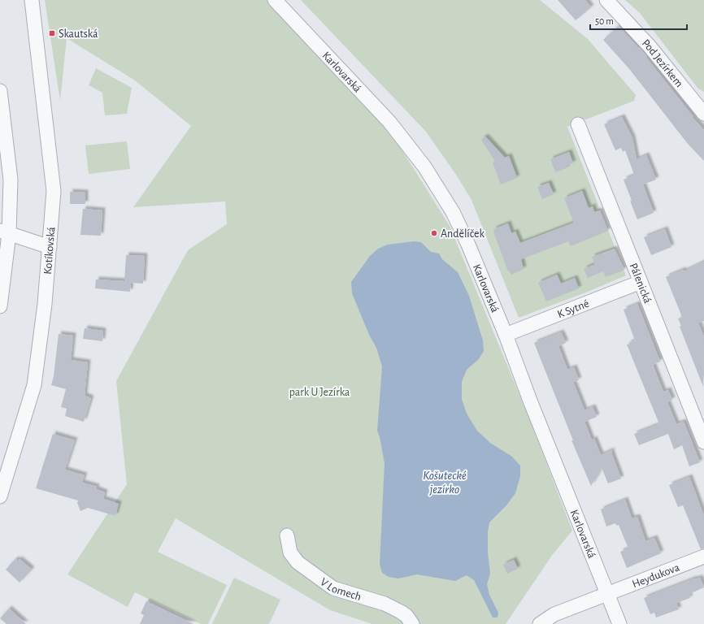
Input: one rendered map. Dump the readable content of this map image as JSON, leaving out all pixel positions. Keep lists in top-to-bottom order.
{
  "streets": {
    "street": [
      "Pod Jezírkem",
      "Karlovarská",
      "Kotíkovská",
      "Pálenická",
      "K Sytné",
      "Heydukova",
      "V Lomech"
    ]
  },
  "crossings": [
    ["Karlovarská", "K Sytné"],
    ["Karlovarská", "Heydukova"],
    ["Pálenická", "K Sytné"]
  ],
  "water": ["Košutecké jezírko"],
  "parks": ["park U Jezírka"],
  "places": {
    "transit": ["Skautská"],
    "other": ["Andělíček"]
  },
  "scale_bar": "50 m"
}
